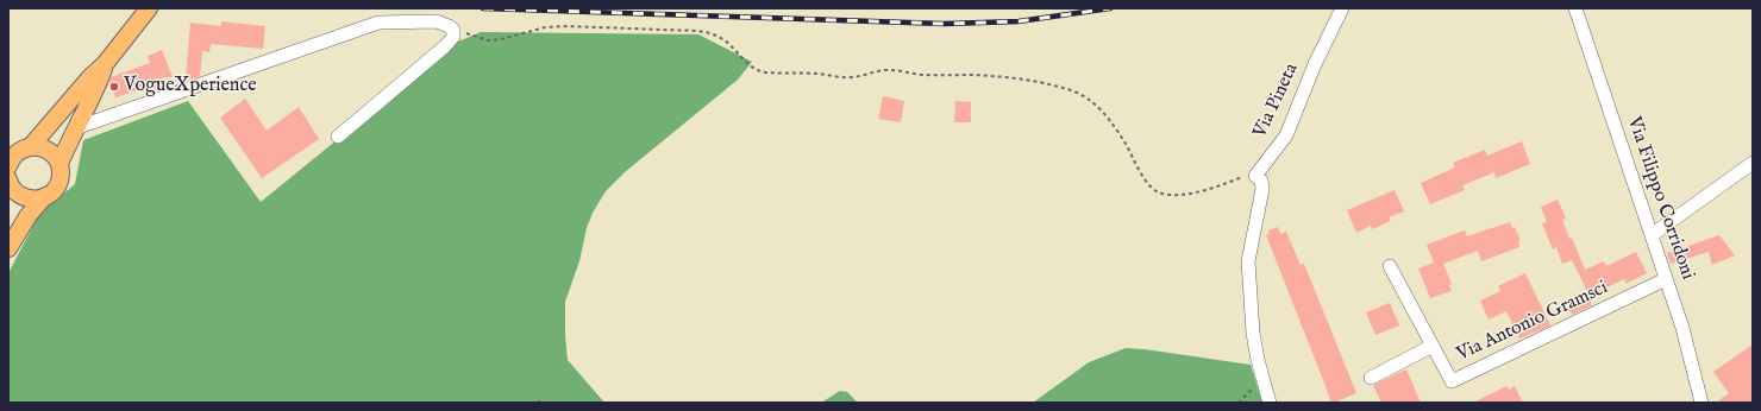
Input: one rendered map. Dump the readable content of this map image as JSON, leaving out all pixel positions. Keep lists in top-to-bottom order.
{
  "streets": {
    "street": ["Via Pineta", "Via Filippo Corridoni", "Via Antonio Gramsci"]
  },
  "crossings": [
    ["Via Filippo Corridoni", "Via Antonio Gramsci"]
  ],
  "places": ["VogueXperience"]
}
